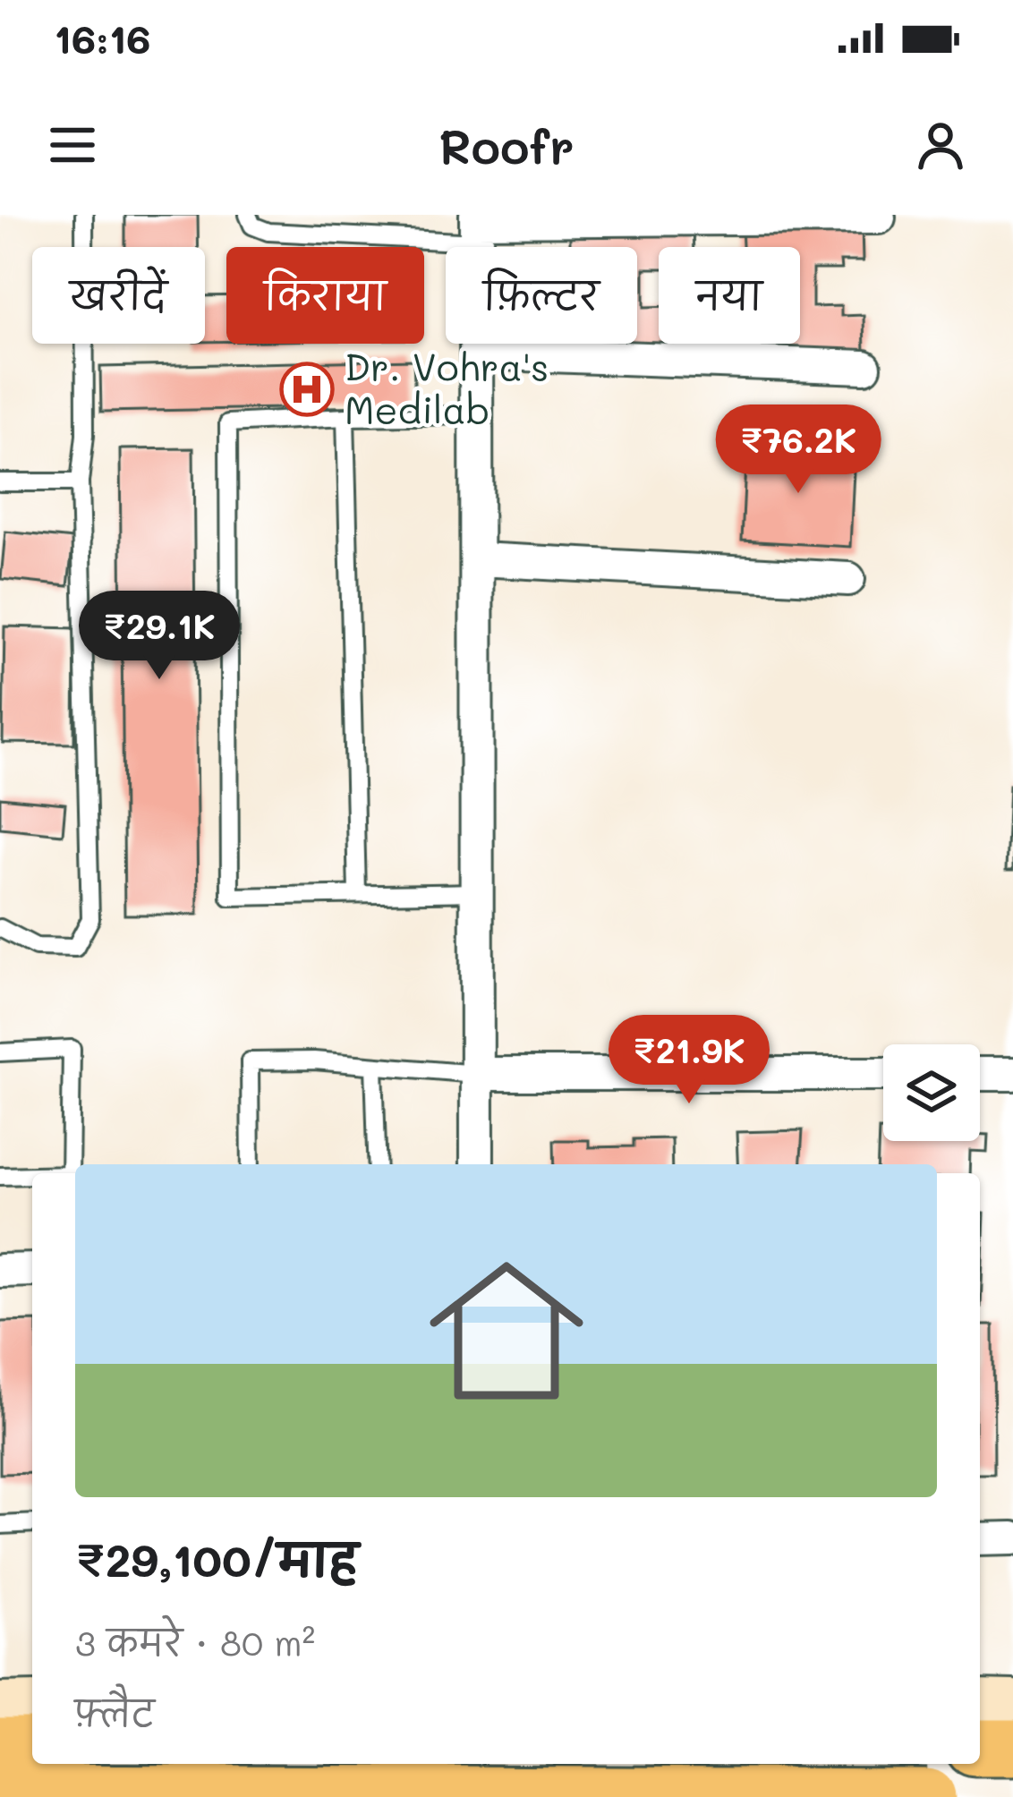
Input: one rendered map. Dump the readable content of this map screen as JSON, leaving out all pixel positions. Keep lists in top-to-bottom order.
{
  "places": {
    "hospital": ["Dr. Vohra's Medilab"]
  },
  "page": {
    "status": "16:16",
    "header": "Roofr",
    "chip": [
      "खरीदें",
      "किराया",
      "फ़िल्टर",
      "नया"
    ],
    "price": ["₹76.2K", "₹29.1K", "₹21.9K"],
    "list": [
      {
        "name": "₹29,100/माह",
        "note": "3 कमरे · 80 m² · फ़्लैट"
      }
    ]
  }
}
